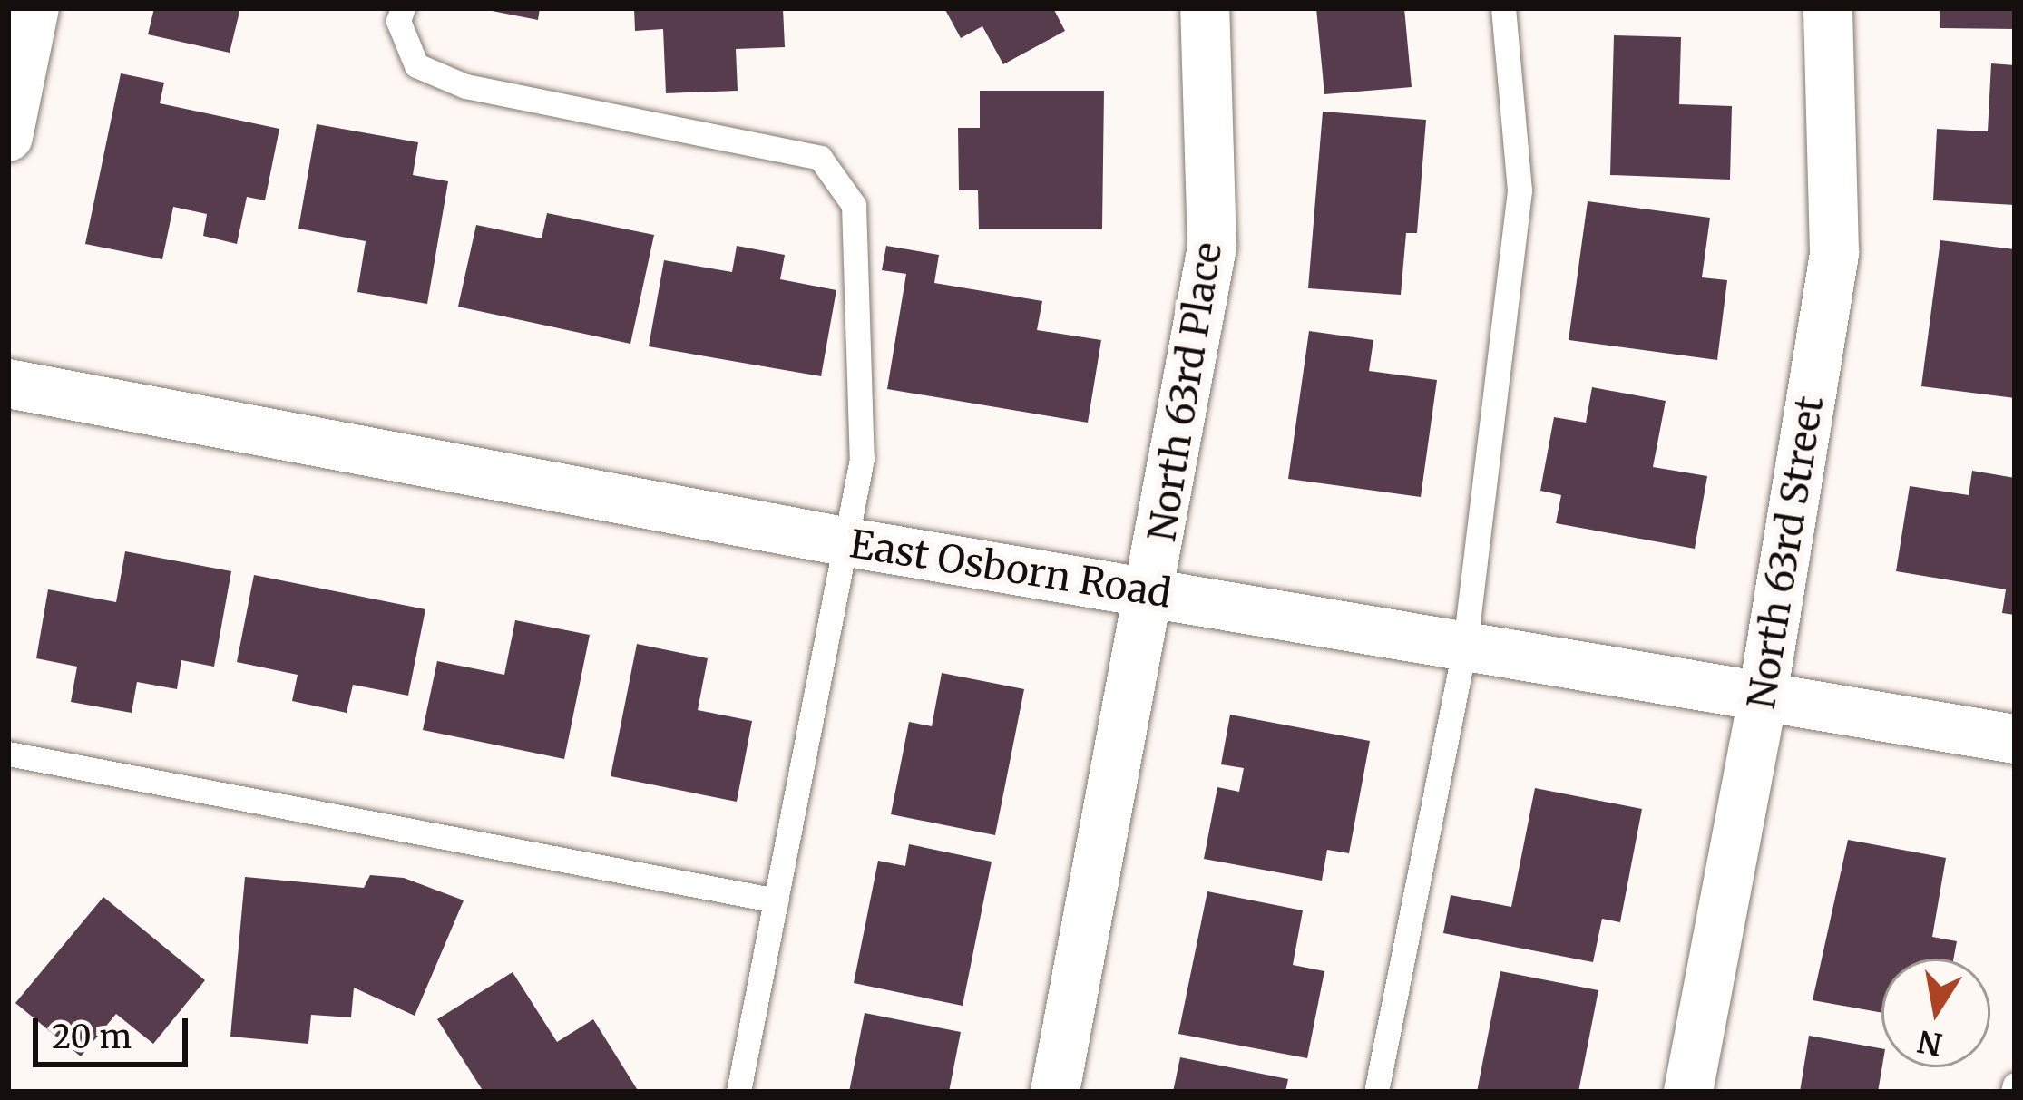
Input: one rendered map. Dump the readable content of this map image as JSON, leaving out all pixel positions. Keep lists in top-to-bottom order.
{
  "streets": {
    "street": ["North 63rd Place", "North 63rd Street", "East Osborn Road"]
  },
  "crossings": [
    ["North 63rd Place", "East Osborn Road"],
    ["North 63rd Street", "East Osborn Road"]
  ],
  "scale_bar": "20 m",
  "north": "bottom"
}
